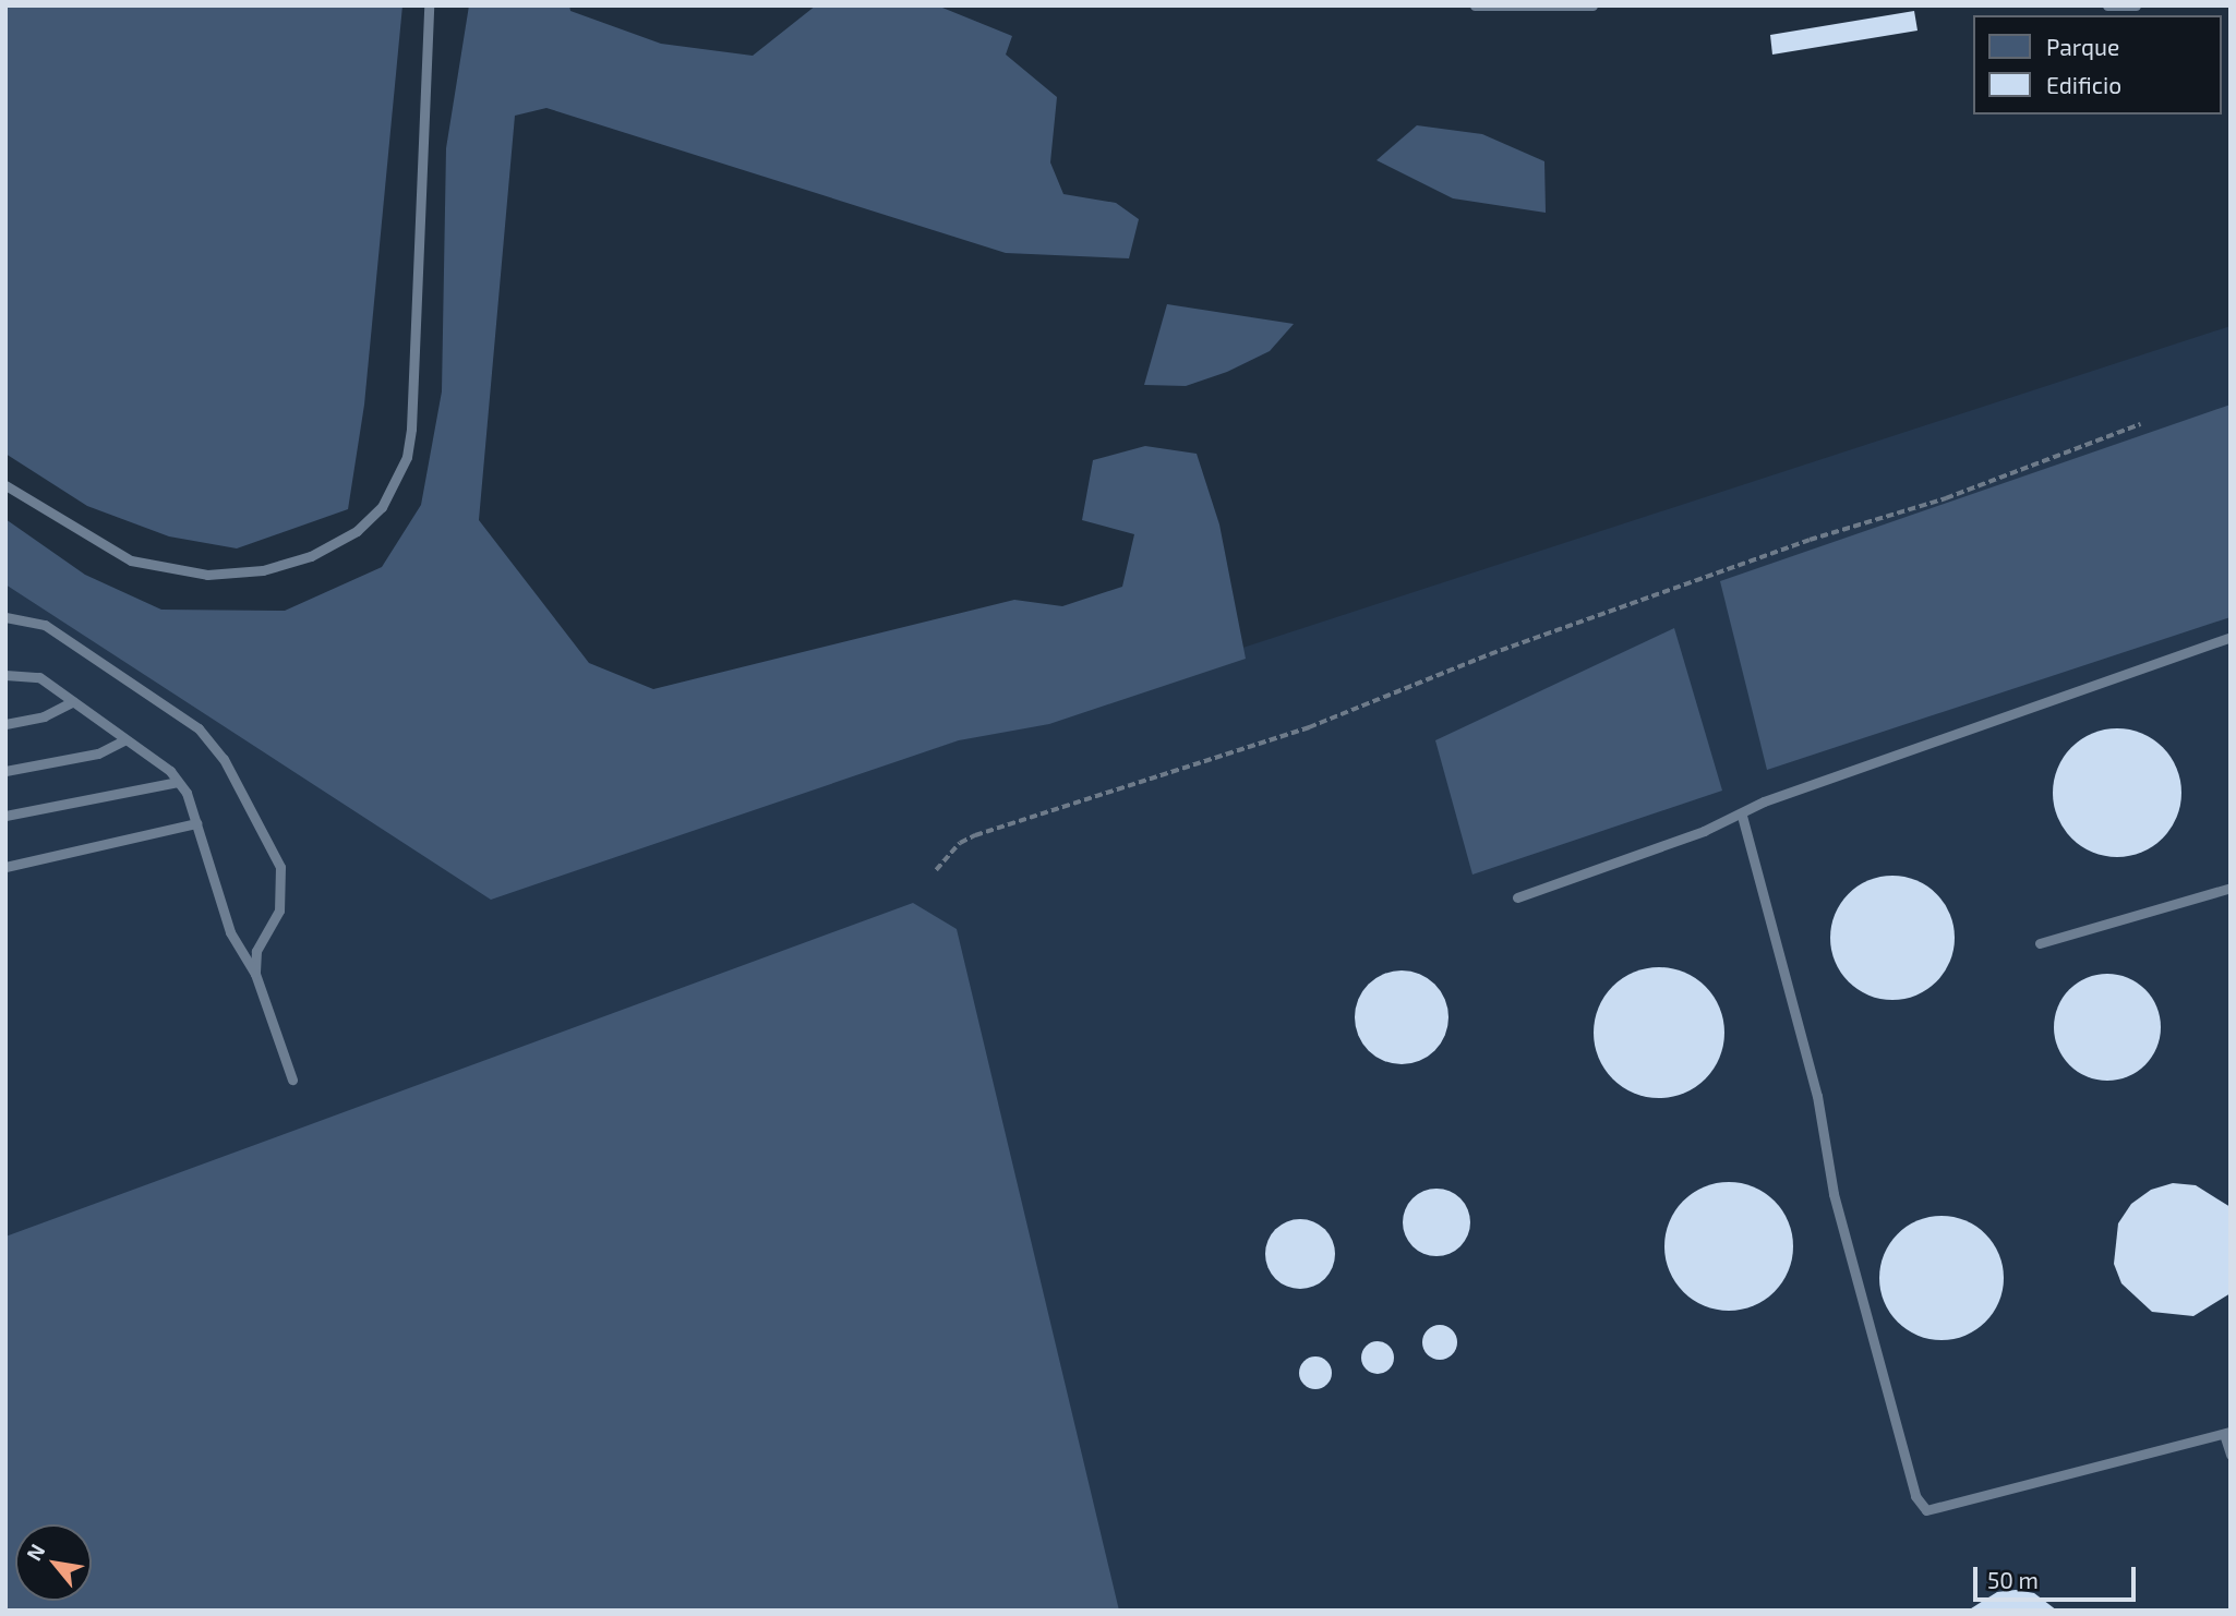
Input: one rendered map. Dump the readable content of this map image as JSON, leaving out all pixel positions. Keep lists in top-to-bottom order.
{
  "legend": ["Parque", "Edificio"],
  "scale_bar": "50 m",
  "north": "top left"
}
